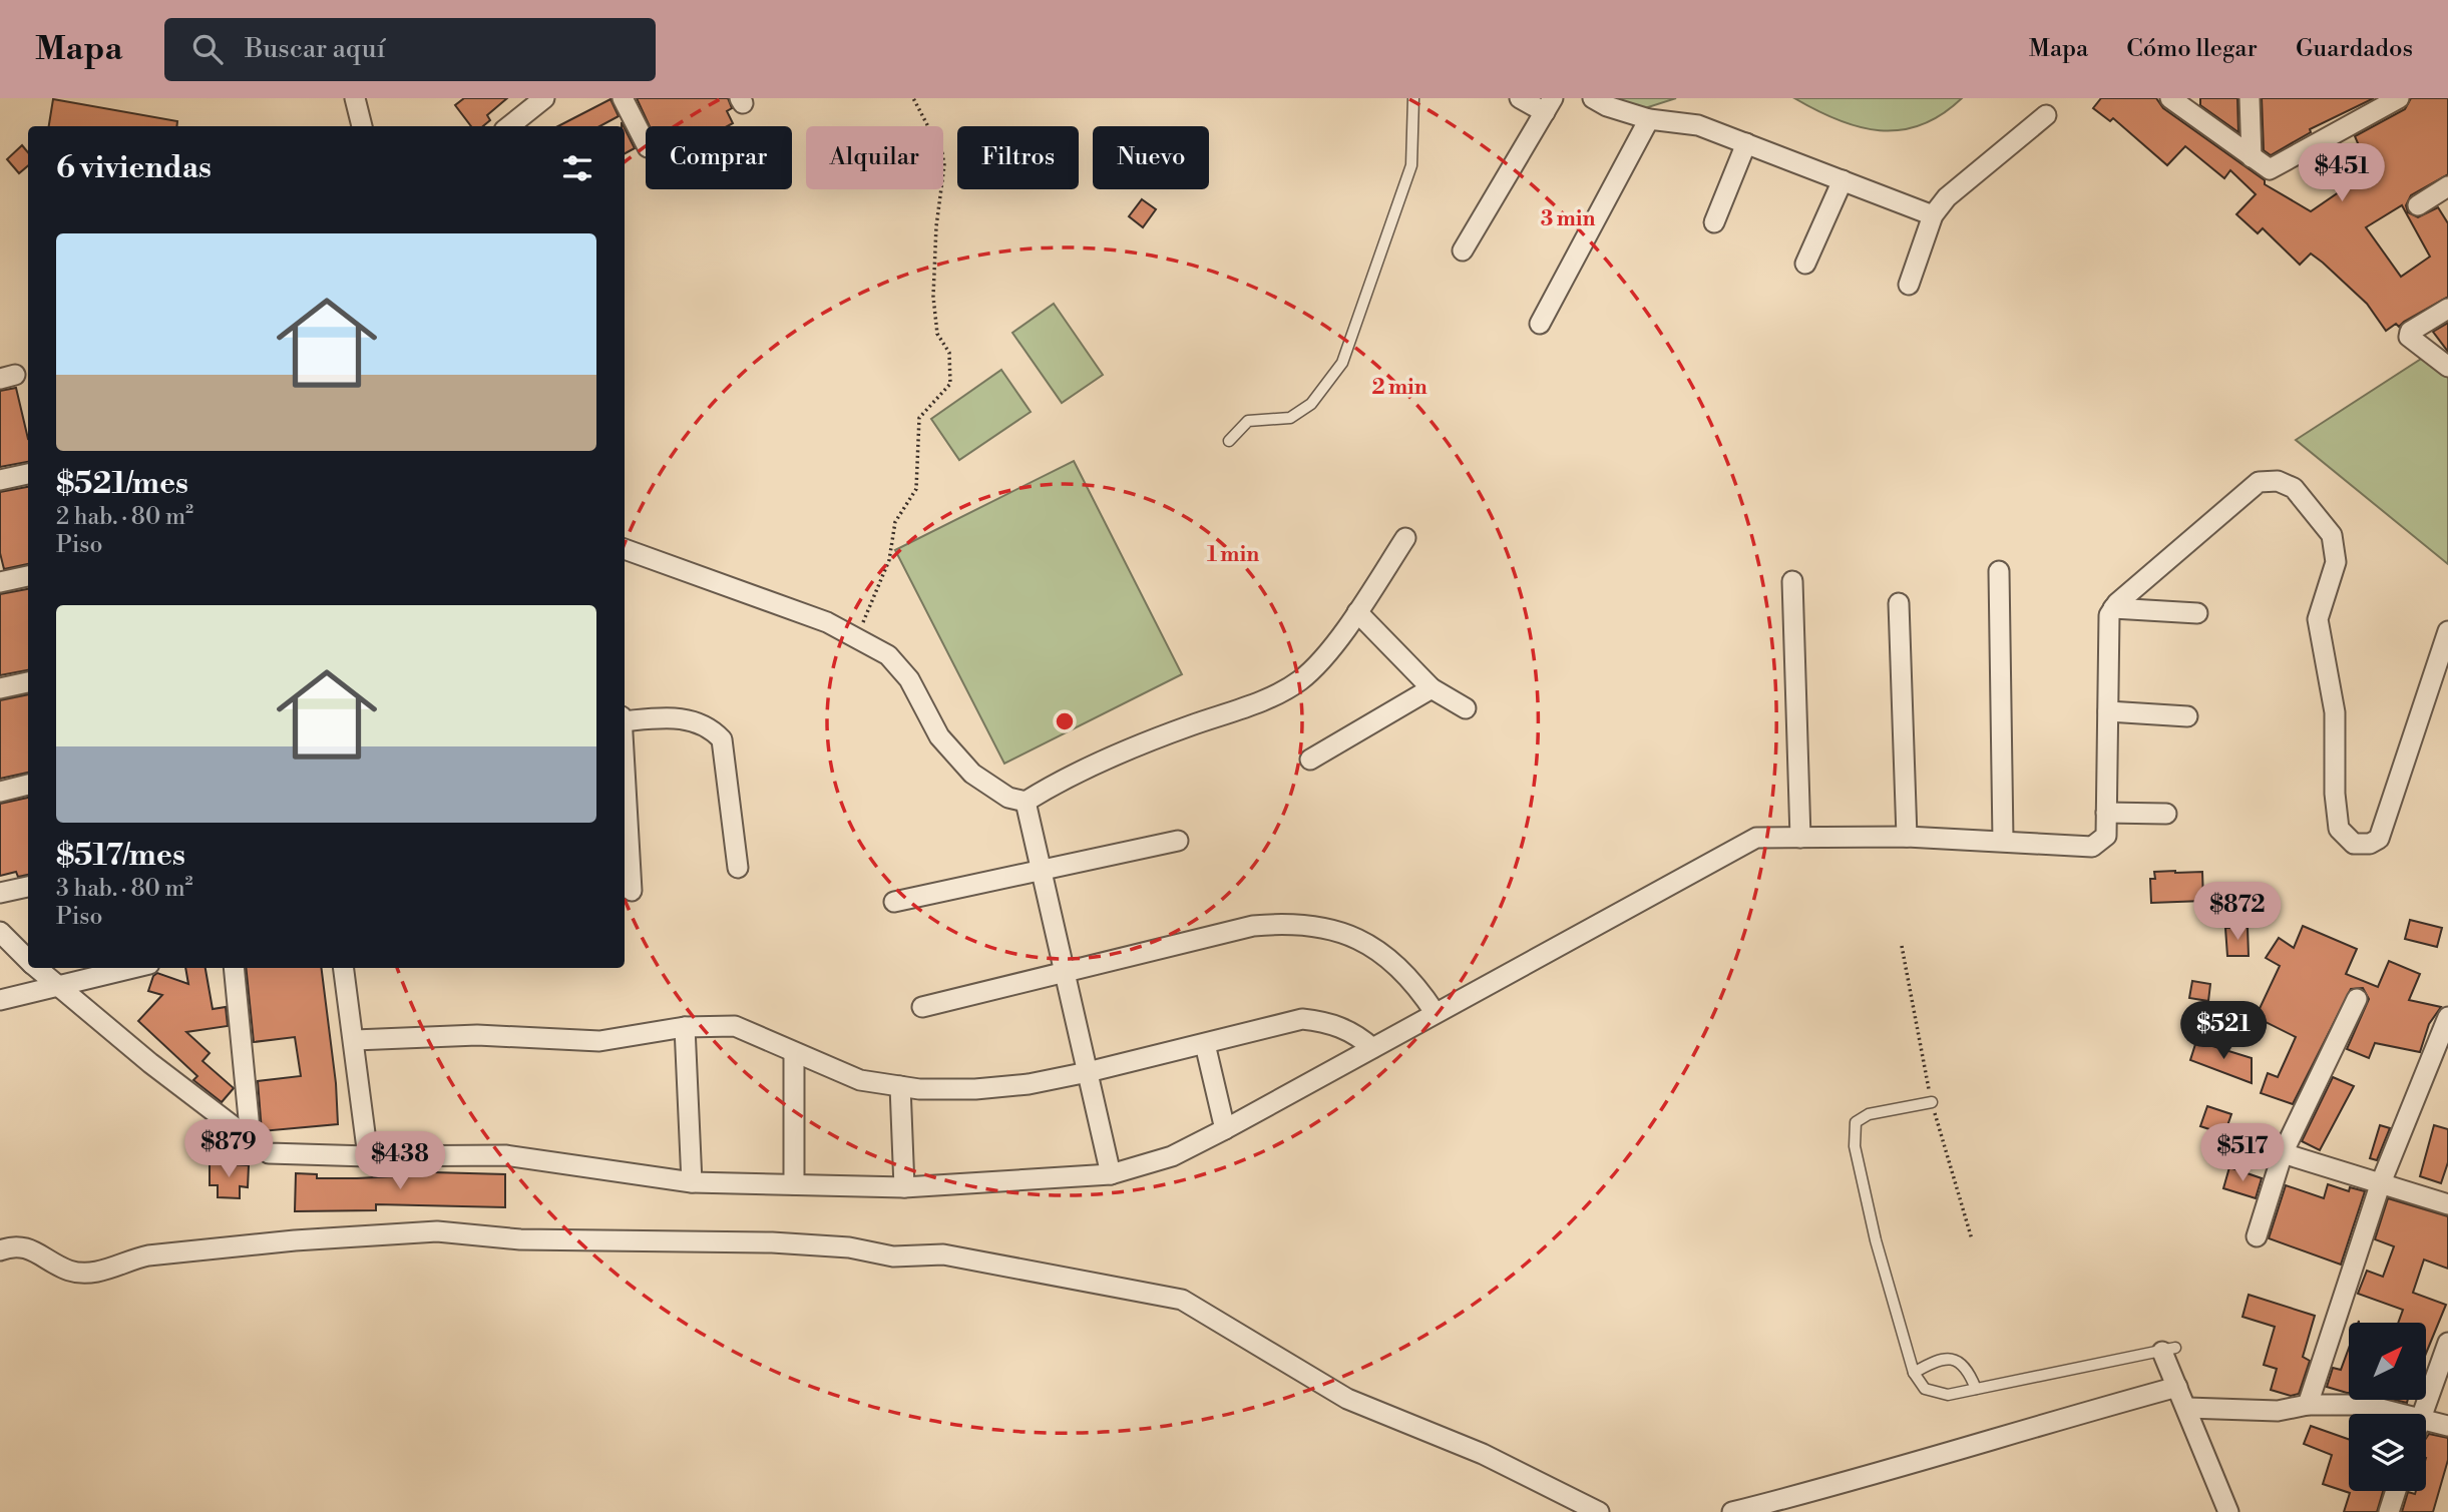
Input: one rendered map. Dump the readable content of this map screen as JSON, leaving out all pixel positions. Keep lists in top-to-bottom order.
{
  "north": "top right",
  "page": {
    "header": "Mapa",
    "search": "Buscar aquí",
    "nav": ["Mapa", "Cómo llegar", "Guardados"],
    "chip": [
      "Comprar",
      "Alquilar",
      "Filtros",
      "Nuevo"
    ],
    "heading": "6 viviendas",
    "price": [
      "$451",
      "$872",
      "$521",
      "$879",
      "$517",
      "$438"
    ],
    "list": [
      {
        "name": "$521/mes",
        "note": "2 hab. · 80 m² · Piso"
      },
      {
        "name": "$517/mes",
        "note": "3 hab. · 80 m² · Piso"
      }
    ]
  },
  "rings": ["3 min", "2 min", "1 min"]
}
